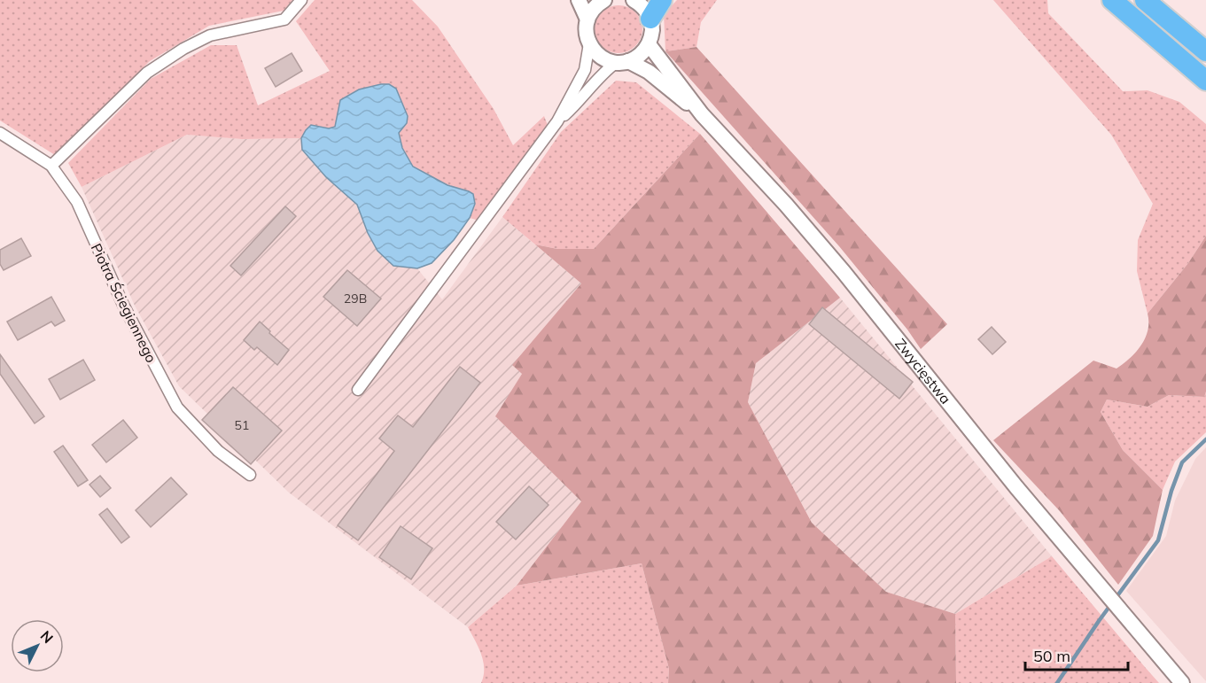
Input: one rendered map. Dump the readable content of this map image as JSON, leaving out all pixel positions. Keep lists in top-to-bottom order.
{
  "streets": {
    "main road": ["Zwycięstwa"],
    "street": ["Piotra Ściegiennego"]
  },
  "house_numbers": ["29B", "51"],
  "scale_bar": "50 m",
  "north": "top right"
}
